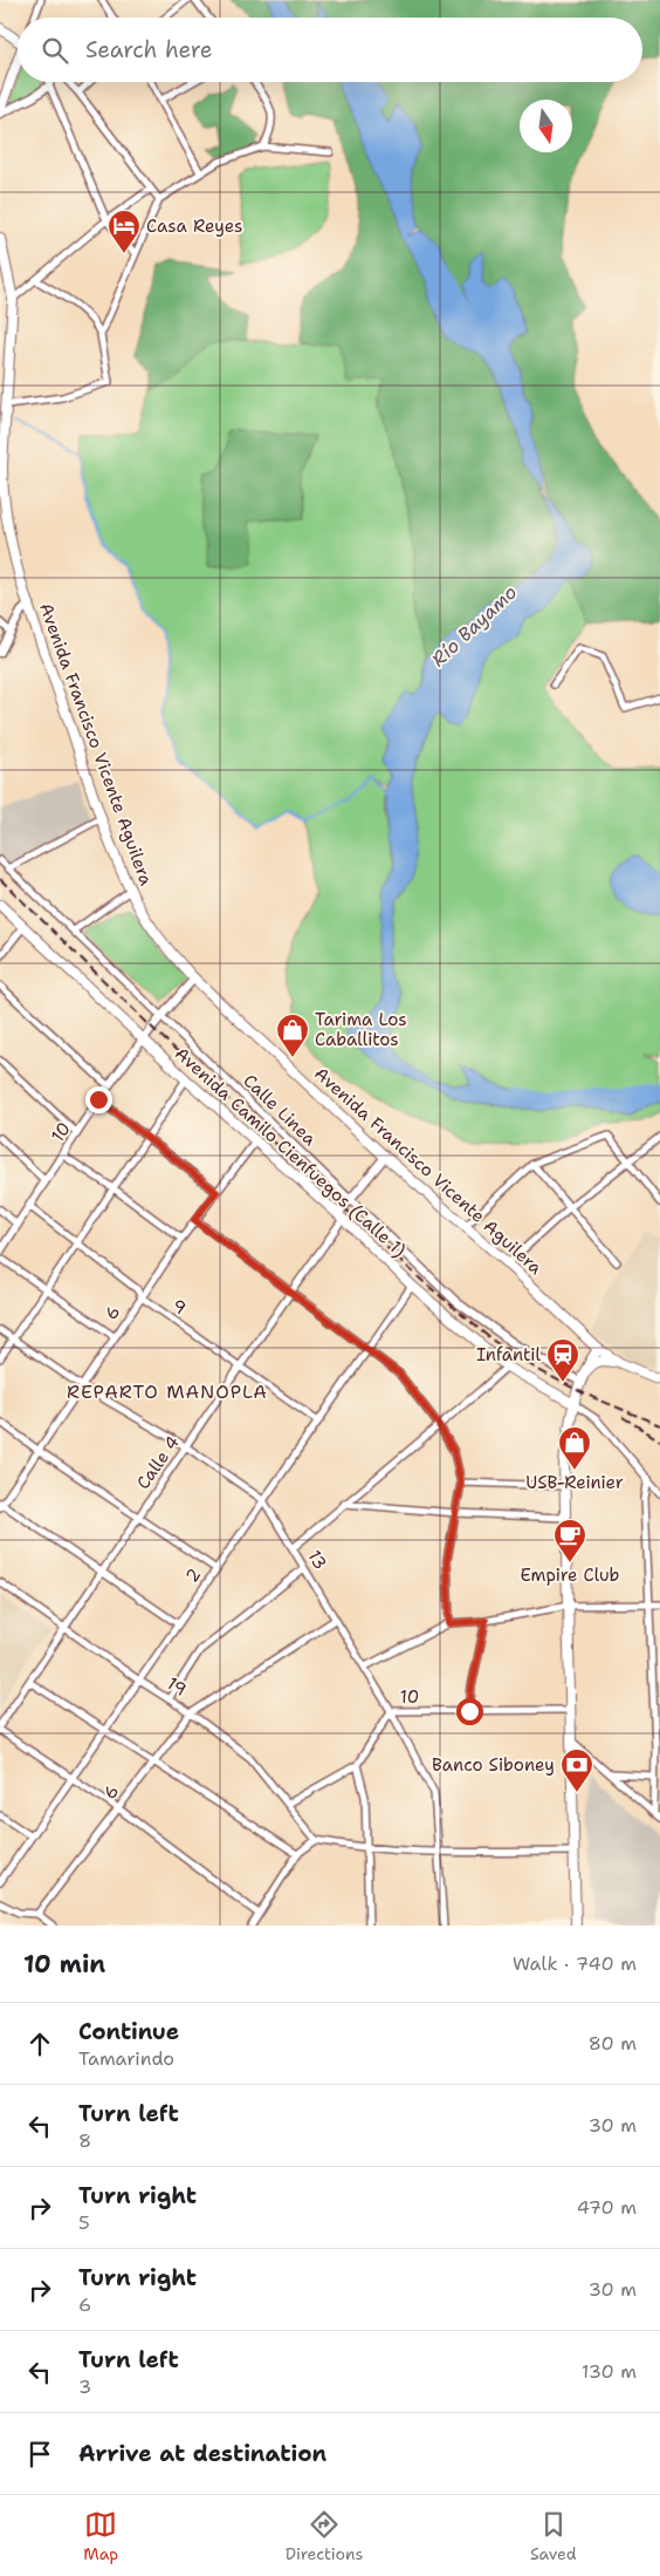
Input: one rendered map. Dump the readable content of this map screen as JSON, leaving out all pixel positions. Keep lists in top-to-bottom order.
{
  "streets": {
    "main road": ["Avenida Francisco Vicente Aguilera", "Avenida Camilo Cienfuegos (Calle 1)"],
    "street": [
      "Calle Linea",
      "10",
      "9",
      "6",
      "Calle 4",
      "13",
      "2",
      "19"
    ]
  },
  "crossings": [
    ["Avenida Francisco Vicente Aguilera", "10"],
    ["Avenida Francisco Vicente Aguilera", "Calle 4"],
    ["Calle Linea", "10"],
    ["Calle Linea", "Calle 4"],
    ["10", "Avenida Camilo Cienfuegos (Calle 1)"],
    ["10", "9"],
    ["10", "13"],
    ["10", "19"],
    ["Avenida Camilo Cienfuegos (Calle 1)", "6"],
    ["Avenida Camilo Cienfuegos (Calle 1)", "Calle 4"],
    ["Avenida Camilo Cienfuegos (Calle 1)", "2"],
    ["9", "6"],
    ["9", "Calle 4"],
    ["9", "2"],
    ["6", "13"],
    ["6", "19"],
    ["Calle 4", "13"],
    ["Calle 4", "19"],
    ["13", "2"],
    ["2", "19"]
  ],
  "districts": ["REPARTO MANOPLA"],
  "water": ["Río Bayamo"],
  "places": {
    "hotel": ["Casa Reyes"],
    "shop": ["Tarima Los Caballitos", "USB-Reinier"],
    "station": ["Infantil"],
    "cafe": ["Empire Club"],
    "bank": ["Banco Siboney"]
  },
  "north": "bottom",
  "page": {
    "search": "Search here",
    "heading": ["10 min", "Walk · 740 m"],
    "list": [
      ["Continue", "Tamarindo", "80 m"],
      ["Turn left", "8", "30 m"],
      ["Turn right", "5", "470 m"],
      ["Turn right", "6", "30 m"],
      ["Turn left", "3", "130 m"],
      "Arrive at destination"
    ],
    "nav": ["Map", "Directions", "Saved"]
  }
}
